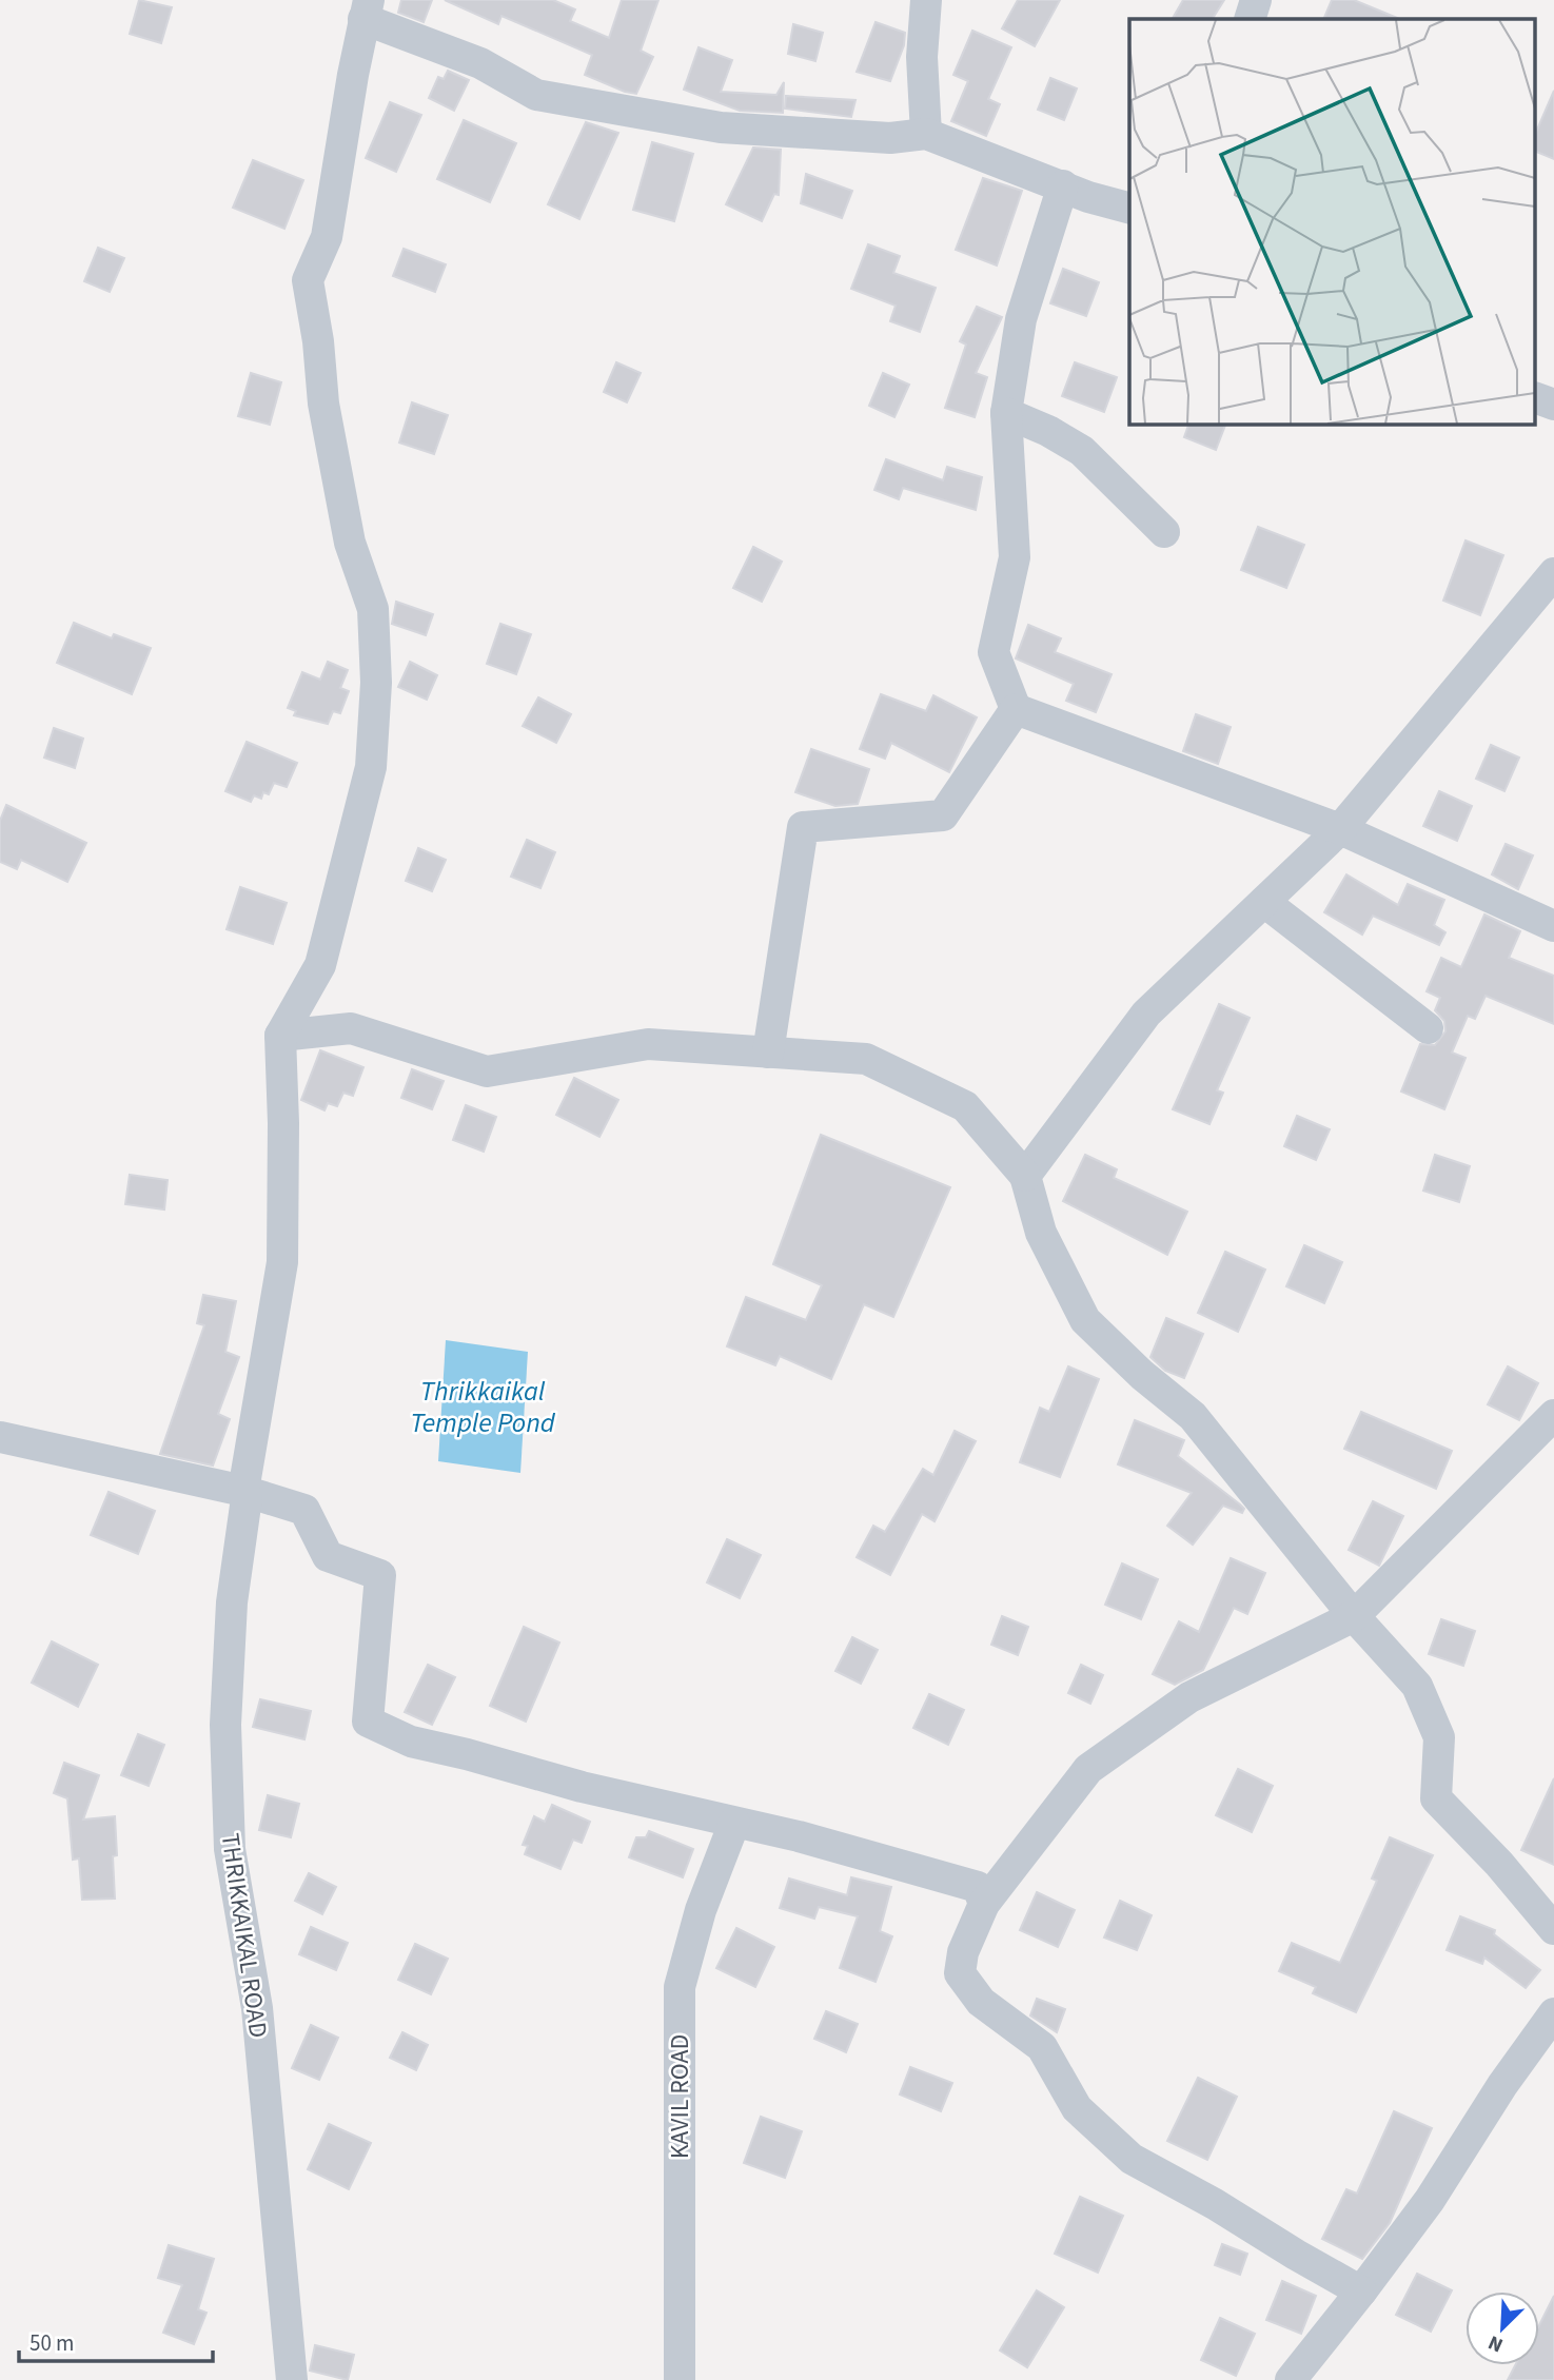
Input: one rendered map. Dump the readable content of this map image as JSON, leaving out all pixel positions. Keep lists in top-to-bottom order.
{
  "streets": {
    "street": ["THRIKKAIKAL ROAD", "KAVIL ROAD"]
  },
  "water": ["Thrikkaikal Temple Pond"],
  "scale_bar": "50 m",
  "north": "bottom left"
}
